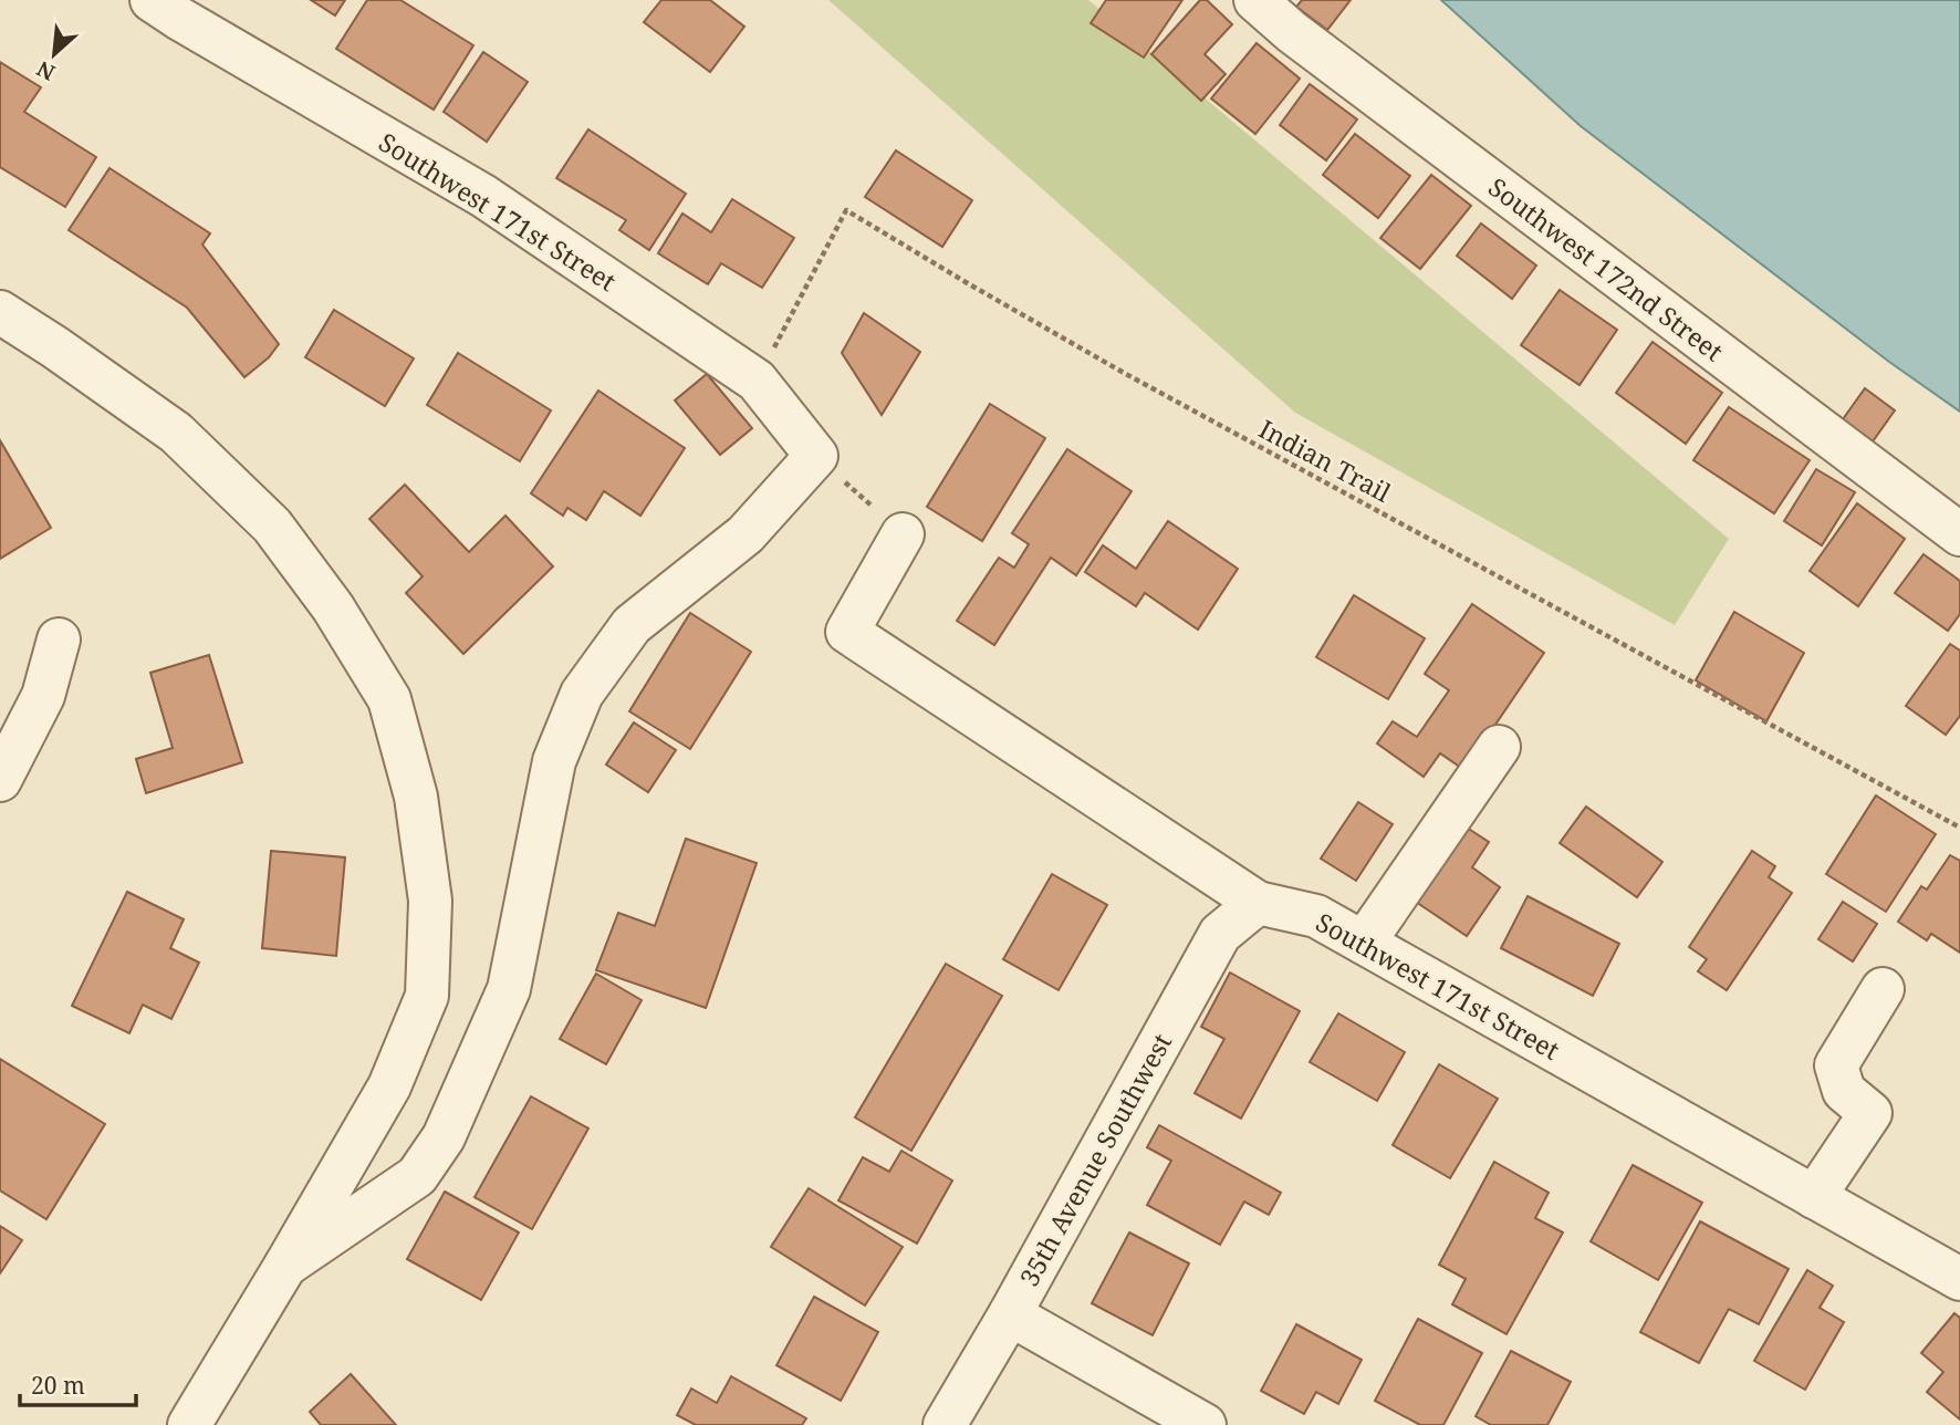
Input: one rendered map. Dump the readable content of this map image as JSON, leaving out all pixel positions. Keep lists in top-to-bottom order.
{
  "streets": {
    "street": ["Southwest 171st Street", "Southwest 172nd Street", "35th Avenue Southwest"],
    "path": ["Indian Trail"]
  },
  "crossings": [
    ["Southwest 171st Street", "Indian Trail"],
    ["Southwest 171st Street", "35th Avenue Southwest"]
  ],
  "scale_bar": "20 m",
  "north": "bottom left"
}
